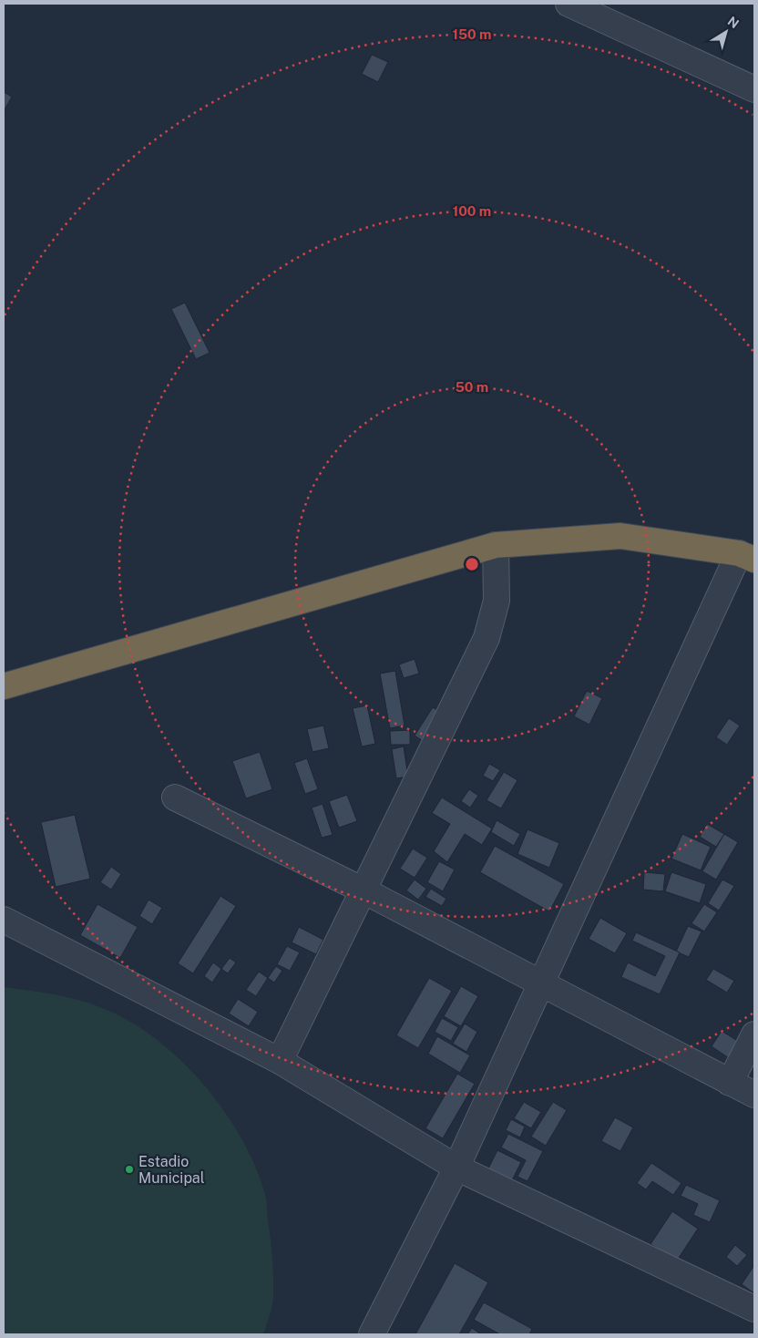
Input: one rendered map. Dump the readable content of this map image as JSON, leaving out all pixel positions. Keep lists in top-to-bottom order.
{
  "places": ["Estadio Municipal"],
  "north": "top right",
  "rings": ["150 m", "100 m", "50 m"]
}
